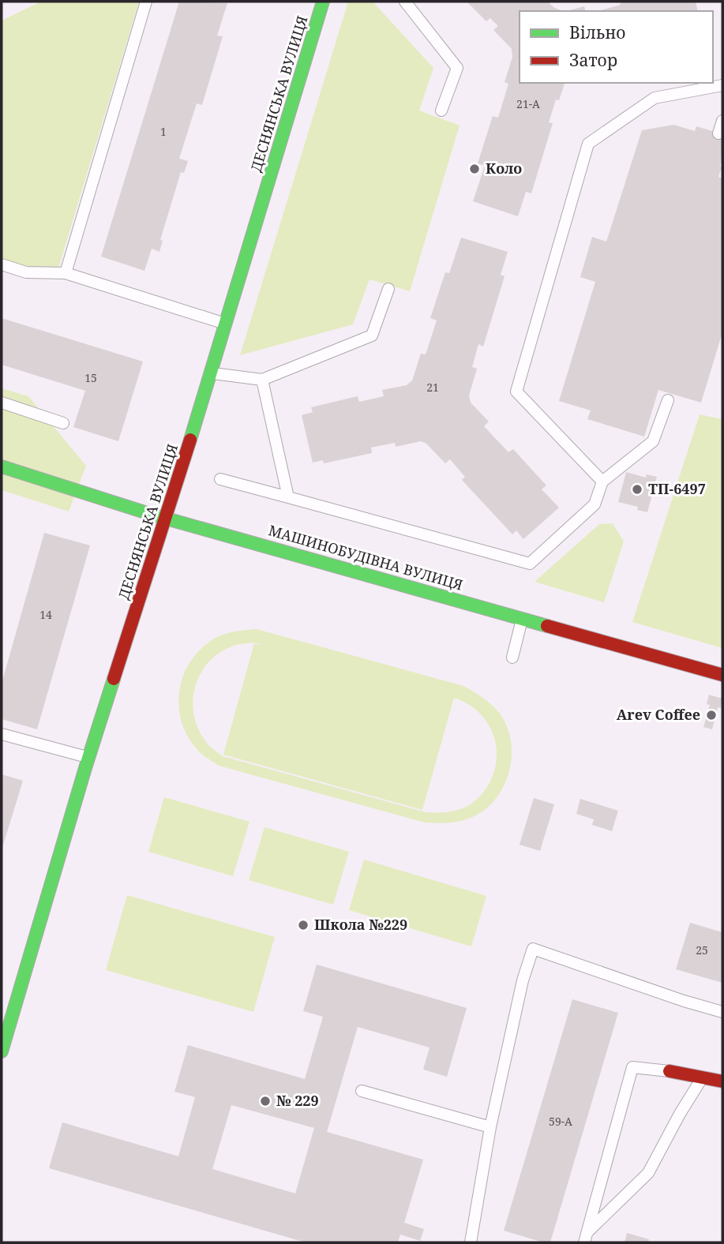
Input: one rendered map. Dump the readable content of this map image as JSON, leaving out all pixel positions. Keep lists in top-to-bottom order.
{
  "streets": {
    "street": ["ДЕСНЯНСЬКА ВУЛИЦЯ", "МАШИНОБУДІВНА ВУЛИЦЯ"]
  },
  "crossings": [
    ["ДЕСНЯНСЬКА ВУЛИЦЯ", "МАШИНОБУДІВНА ВУЛИЦЯ"]
  ],
  "places": [
    "Коло",
    "ТП-6497",
    "Arev Coffee",
    "Школа №229",
    "№ 229"
  ],
  "house_numbers": [
    "21-А",
    "1",
    "15",
    "21",
    "14",
    "25",
    "59-А"
  ],
  "legend": ["Вільно", "Затор"]
}
